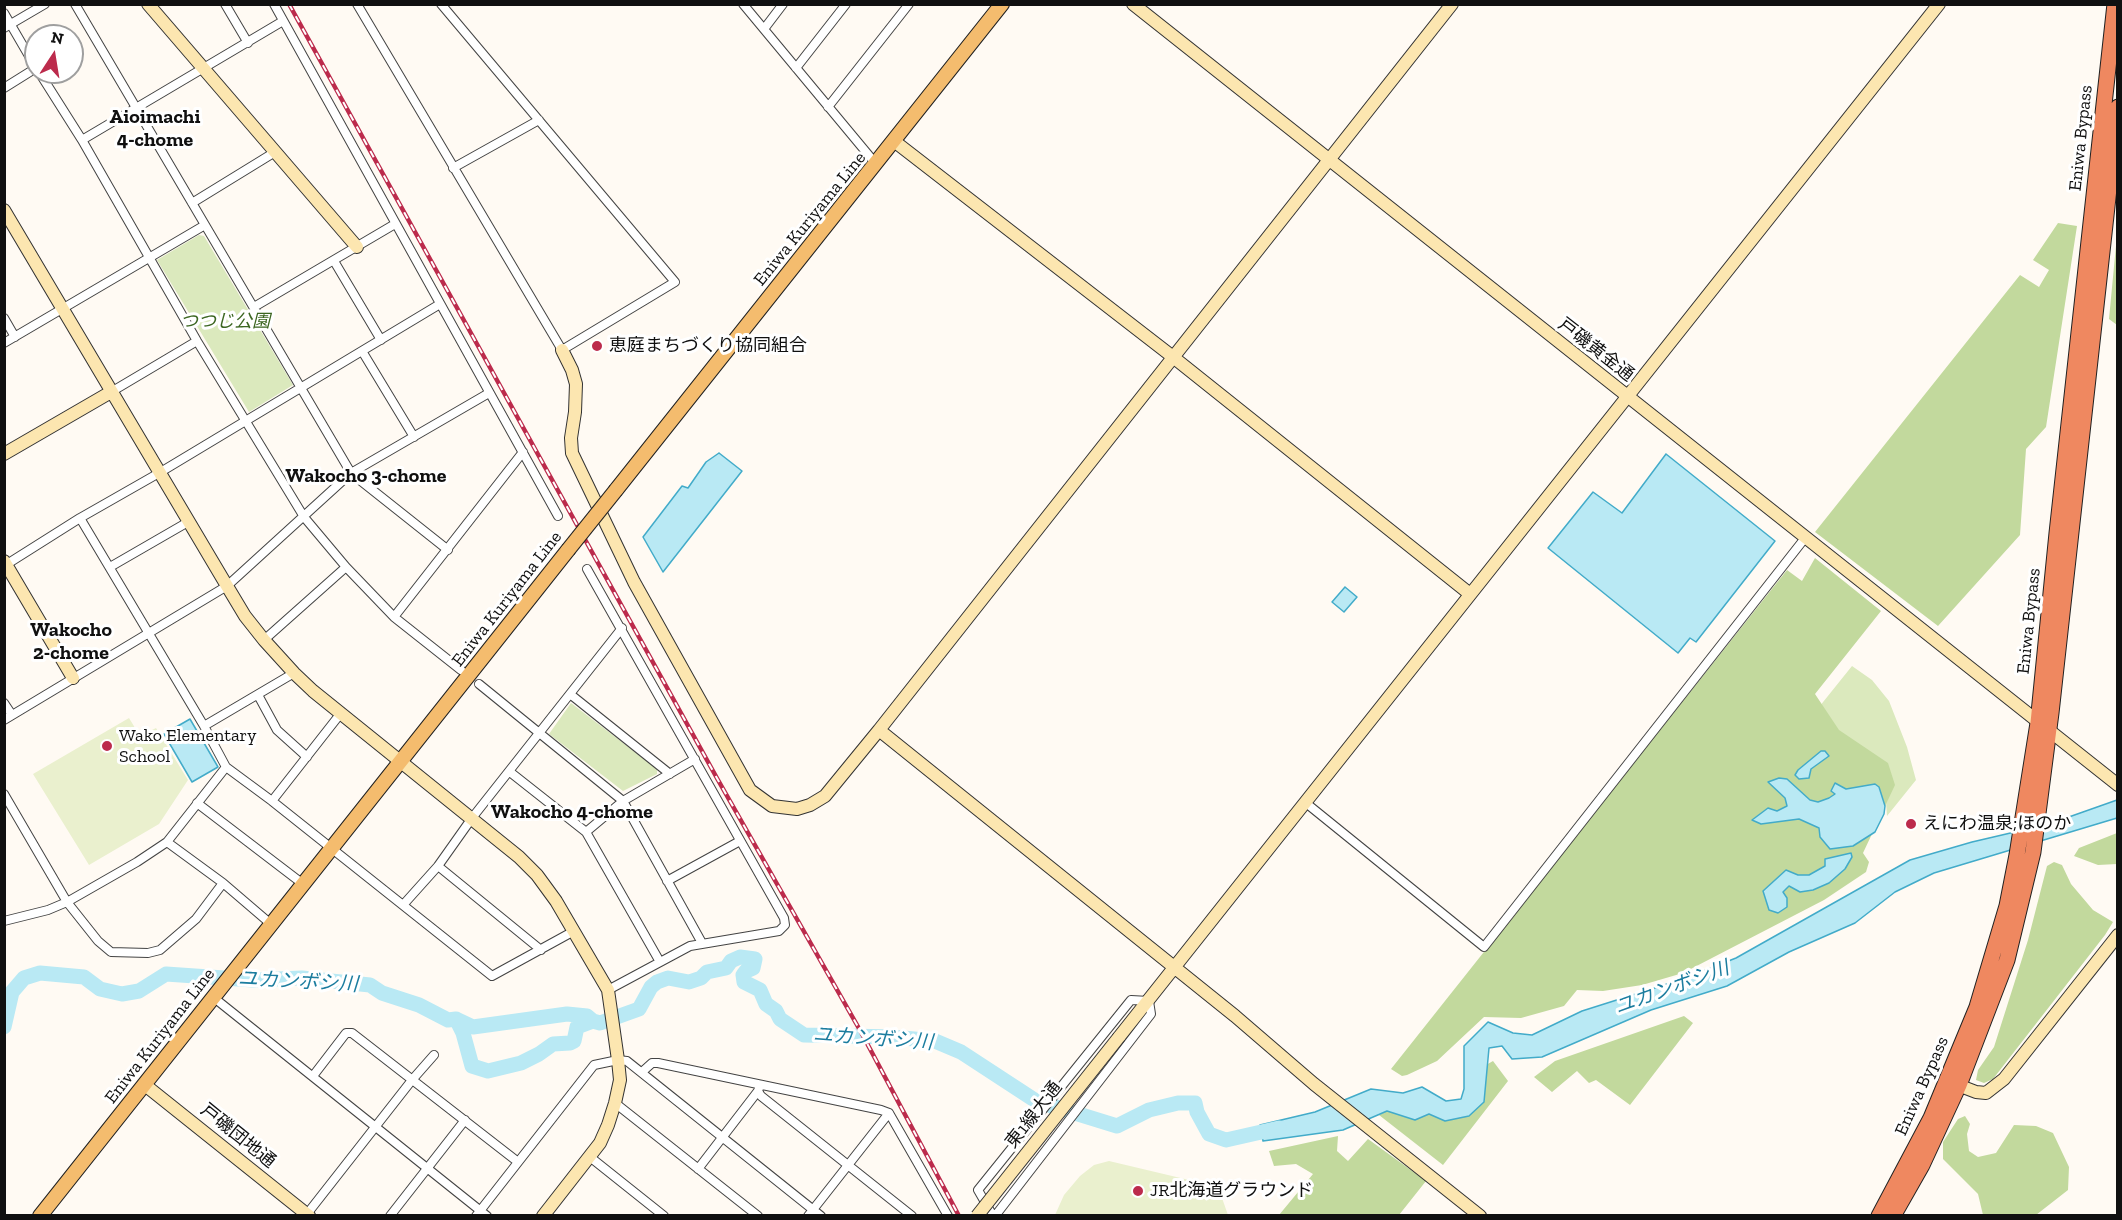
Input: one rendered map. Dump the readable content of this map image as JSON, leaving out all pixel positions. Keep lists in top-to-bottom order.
{
  "streets": {
    "highway": ["Eniwa Bypass"],
    "main road": ["Eniwa Kuriyama Line"],
    "street": ["戸磯黄金通", "東1線大通", "戸磯団地通"]
  },
  "crossings": [
    ["Eniwa Bypass", "戸磯黄金通"],
    ["Eniwa Kuriyama Line", "戸磯団地通"],
    ["戸磯黄金通", "東1線大通"]
  ],
  "districts": [
    "Aioimachi 4-chome",
    "Wakocho 3-chome",
    "Wakocho 2-chome",
    "Wakocho 4-chome"
  ],
  "water": ["ユカンボシ川"],
  "parks": ["つつじ公園"],
  "places": [
    "恵庭まちづくり協同組合",
    "Wako Elementary School",
    "えにわ温泉;ほのか",
    "JR北海道グラウンド"
  ],
  "north": "top"
}
